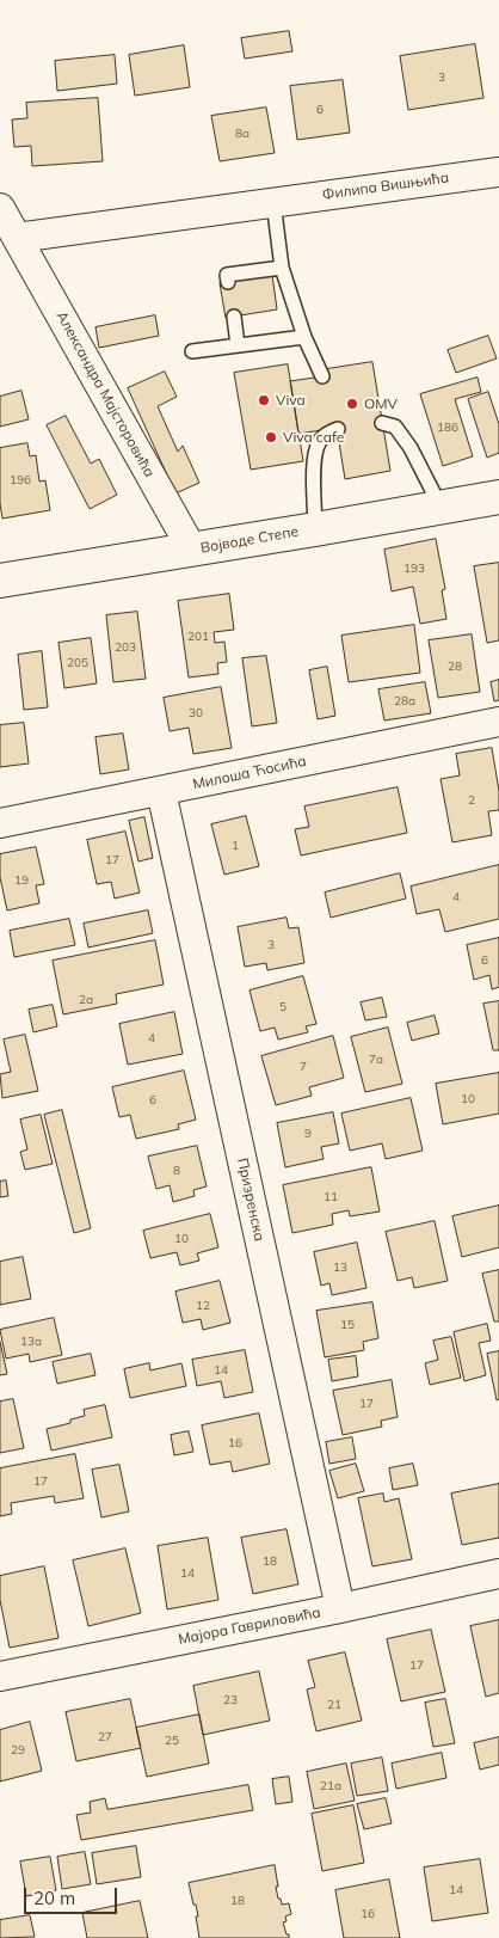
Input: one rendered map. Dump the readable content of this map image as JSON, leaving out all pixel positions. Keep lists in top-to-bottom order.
{
  "streets": {
    "main road": ["Војводе Степе"],
    "street": [
      "Филипа Вишњића",
      "Александра Мајсторовића",
      "Милоша Ћосића",
      "Призренска",
      "Мајора Гавриловића"
    ]
  },
  "crossings": [
    ["Александра Мајсторовића", "Војводе Степе"],
    ["Милоша Ћосића", "Призренска"],
    ["Призренска", "Мајора Гавриловића"]
  ],
  "places": ["Viva", "OMV", "Viva cafe"],
  "house_numbers": [
    "3",
    "6",
    "8a",
    "186",
    "196",
    "193",
    "201",
    "203",
    "205",
    "28",
    "28a",
    "30",
    "2",
    "1",
    "17",
    "19",
    "4",
    "3",
    "6",
    "2a",
    "5",
    "4",
    "7a",
    "7",
    "10",
    "6",
    "9",
    "8",
    "11",
    "10",
    "13",
    "12",
    "15",
    "13a",
    "14",
    "17",
    "16",
    "17",
    "18",
    "14",
    "17",
    "23",
    "21",
    "27",
    "25",
    "29",
    "21a",
    "14",
    "18",
    "16"
  ],
  "scale_bar": "20 m"
}
